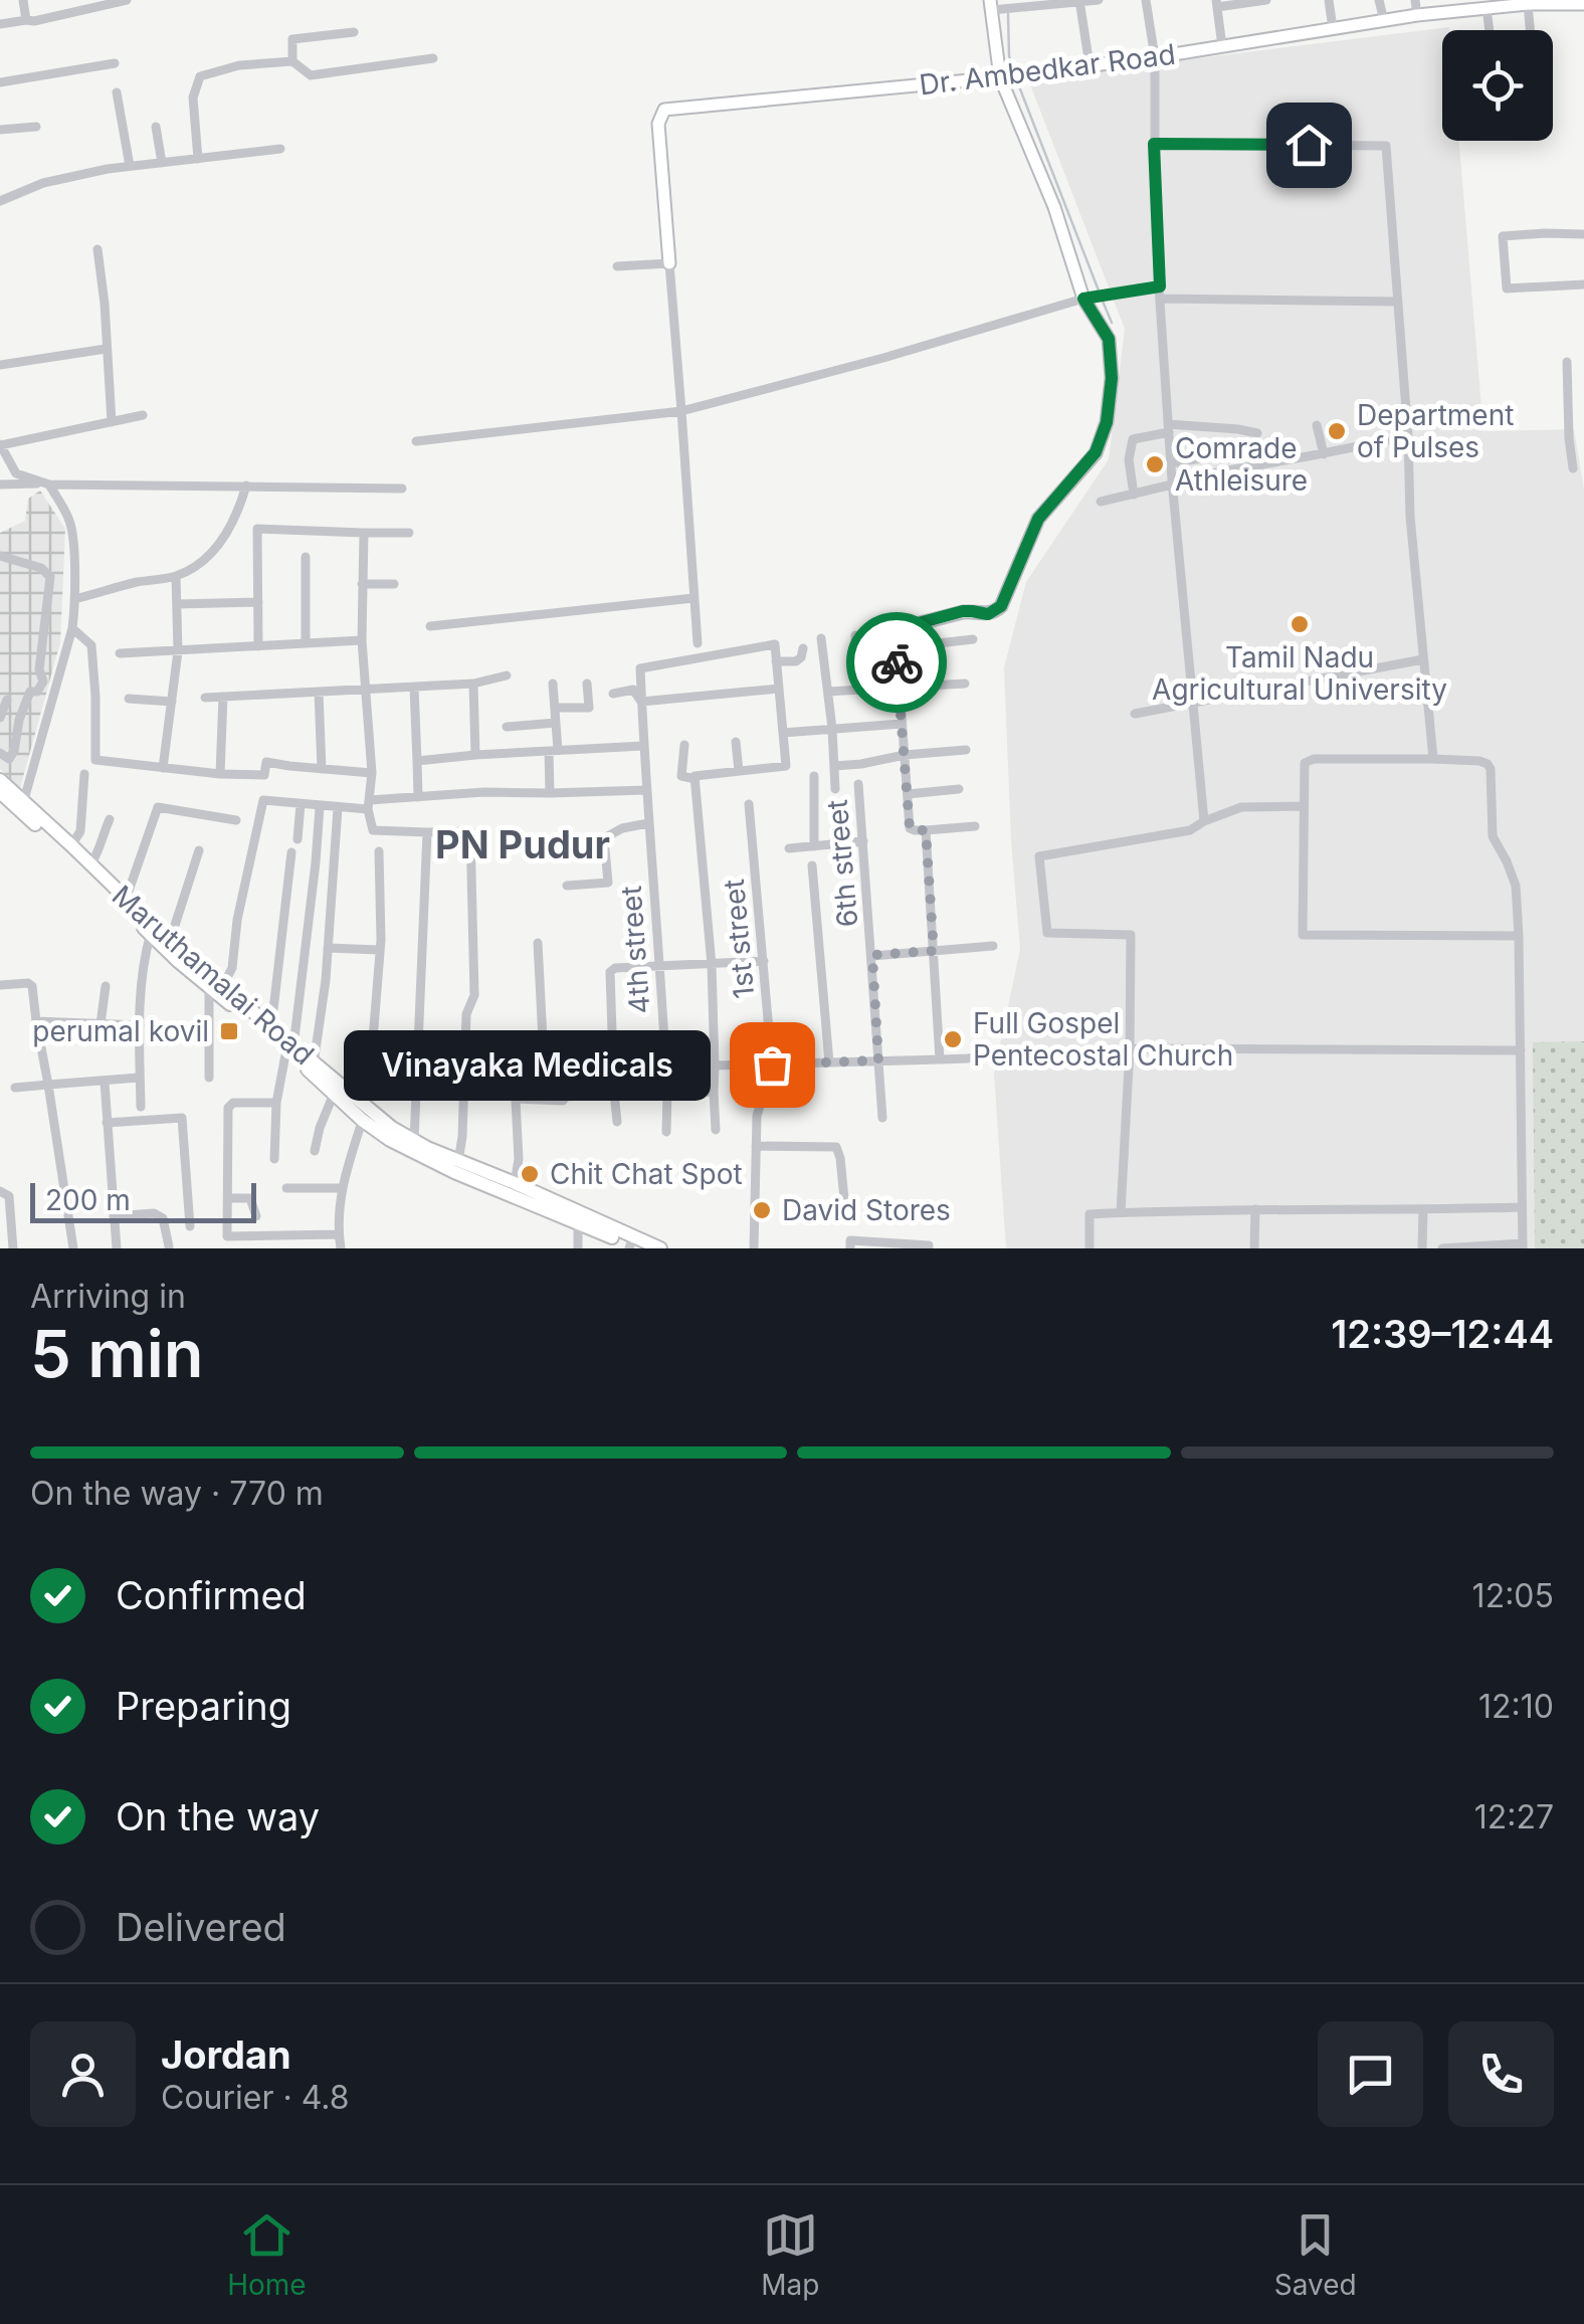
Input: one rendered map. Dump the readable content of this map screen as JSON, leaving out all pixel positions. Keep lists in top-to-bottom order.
{
  "streets": {
    "main road": ["Maruthamalai Road"],
    "street": [
      "Dr. Ambedkar Road",
      "6th street",
      "1st street",
      "4th street"
    ]
  },
  "districts": ["PN Pudur"],
  "places": {
    "other": [
      "Department of Pulses",
      "Comrade Athleisure",
      "Tamil Nadu Agricultural University",
      "Full Gospel Pentecostal Church",
      "Vinayaka Medicals",
      "Chit Chat Spot",
      "David Stores"
    ],
    "transit": ["perumal kovil"]
  },
  "scale_bar": "200 m",
  "page": {
    "bubble": "Vinayaka Medicals",
    "scale": "200 m",
    "heading": ["5 min", "Arriving in", "12:39–12:44"],
    "panel": ["Jordan", "Courier · 4.8"],
    "bar": "On the way · 770 m",
    "list": [
      ["Confirmed", "12:05"],
      ["Preparing", "12:10"],
      ["On the way", "12:27"],
      "Delivered"
    ],
    "tabs": ["Home", "Map", "Saved"]
  }
}
